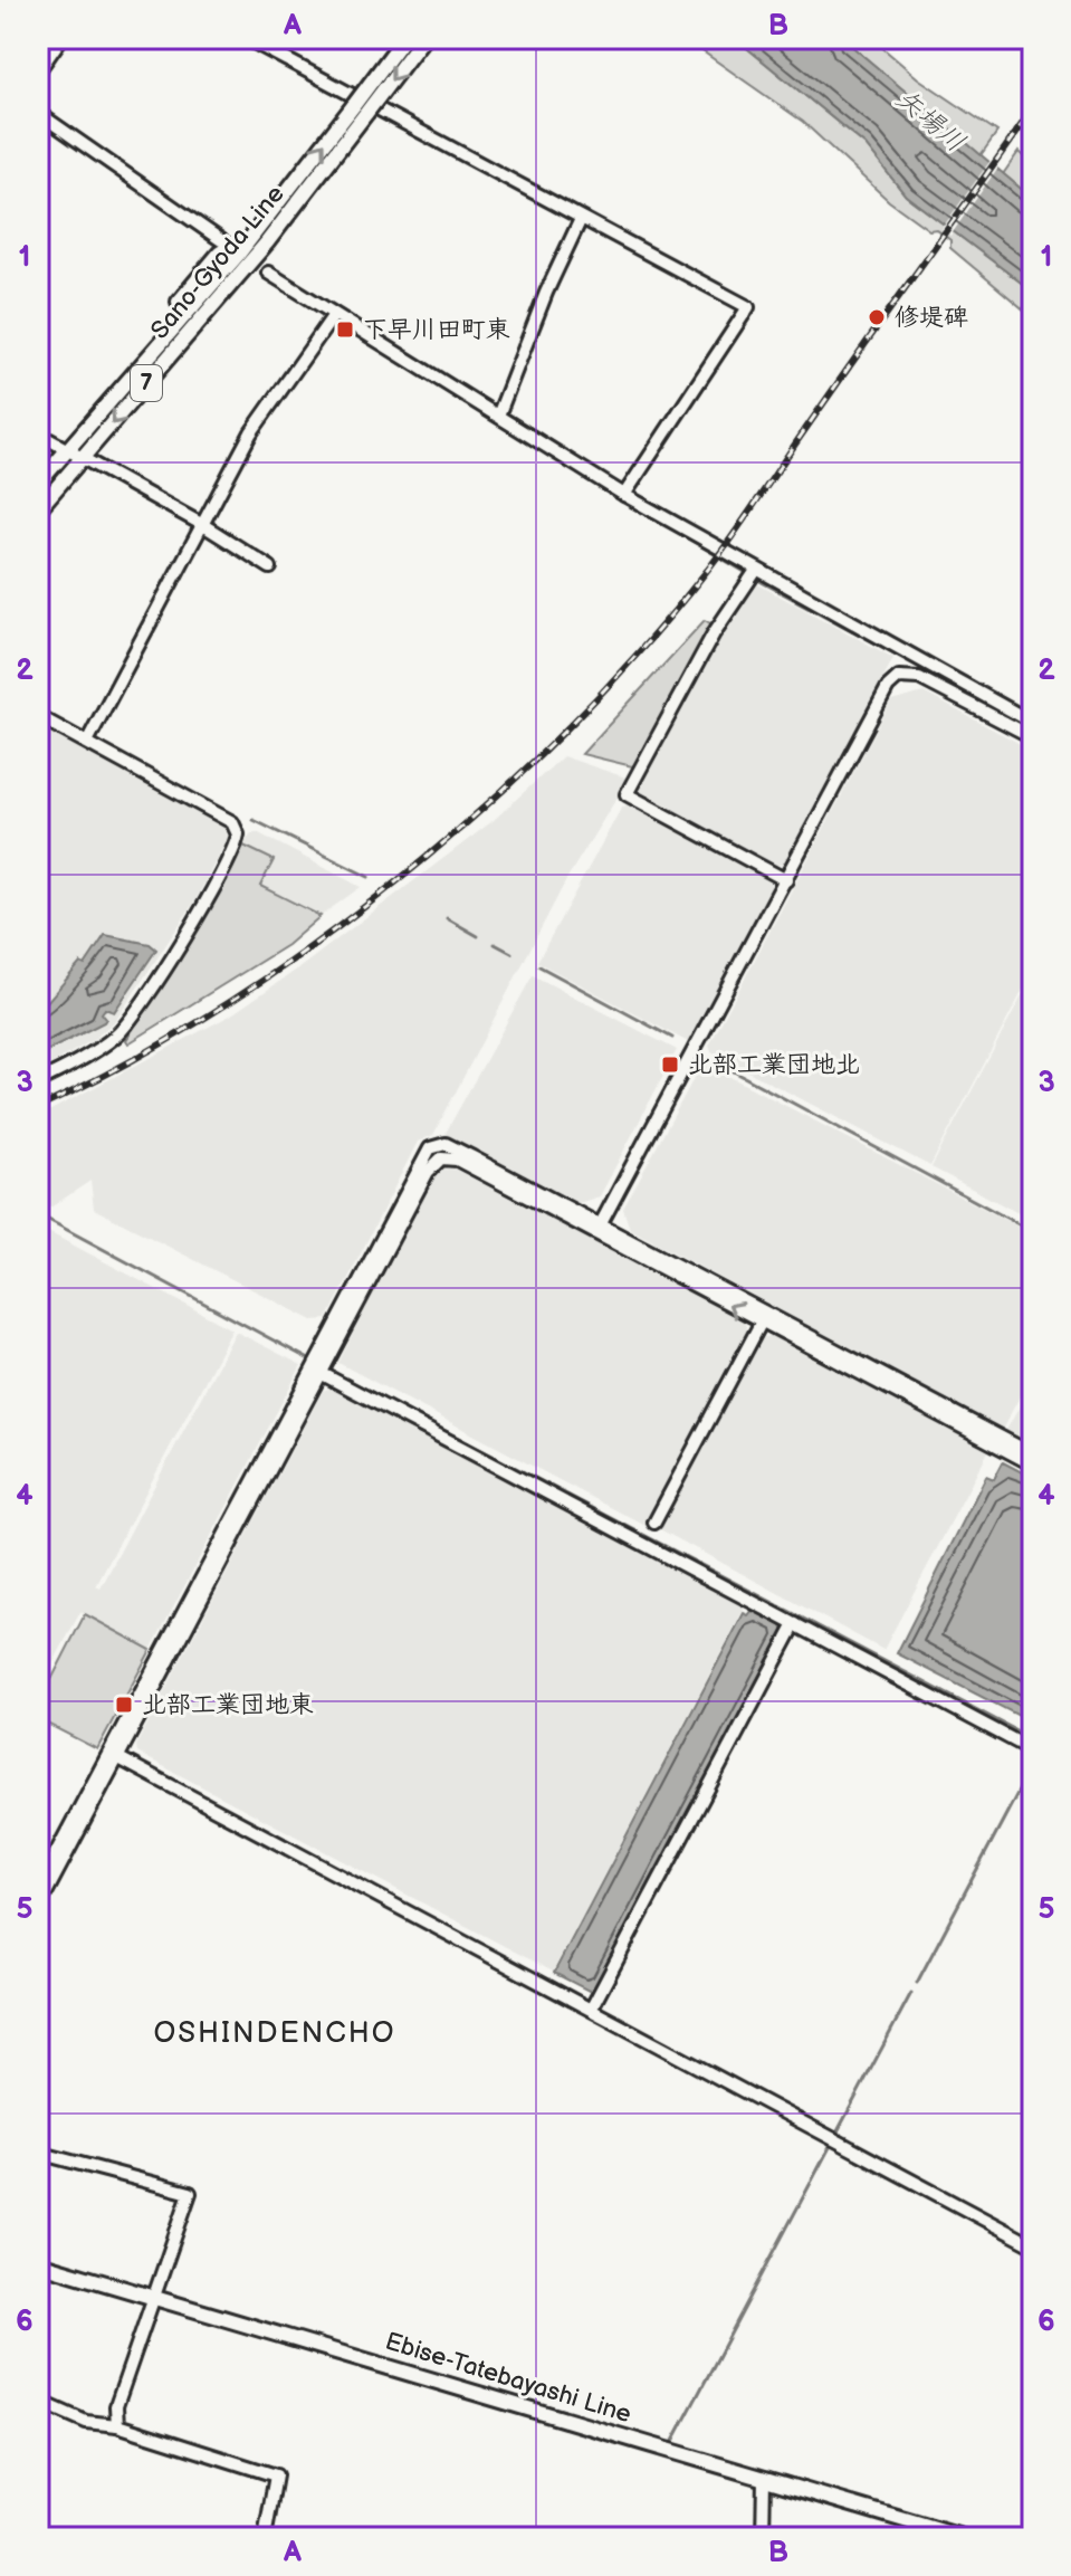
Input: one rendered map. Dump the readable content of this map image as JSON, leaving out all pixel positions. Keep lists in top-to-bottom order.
{
  "streets": {
    "main road": ["Sano-Gyoda Line", "7", "Ebise-Tatebayashi Line"]
  },
  "districts": ["OSHINDENCHO"],
  "water": ["矢場川"],
  "places": {
    "other": ["修堤碑"],
    "transit": ["下早川田町東", "北部工業団地北", "北部工業団地東"]
  },
  "grid": {
    "columns": ["A", "B"],
    "rows": [
      "1",
      "2",
      "3",
      "4",
      "5",
      "6"
    ]
  }
}
